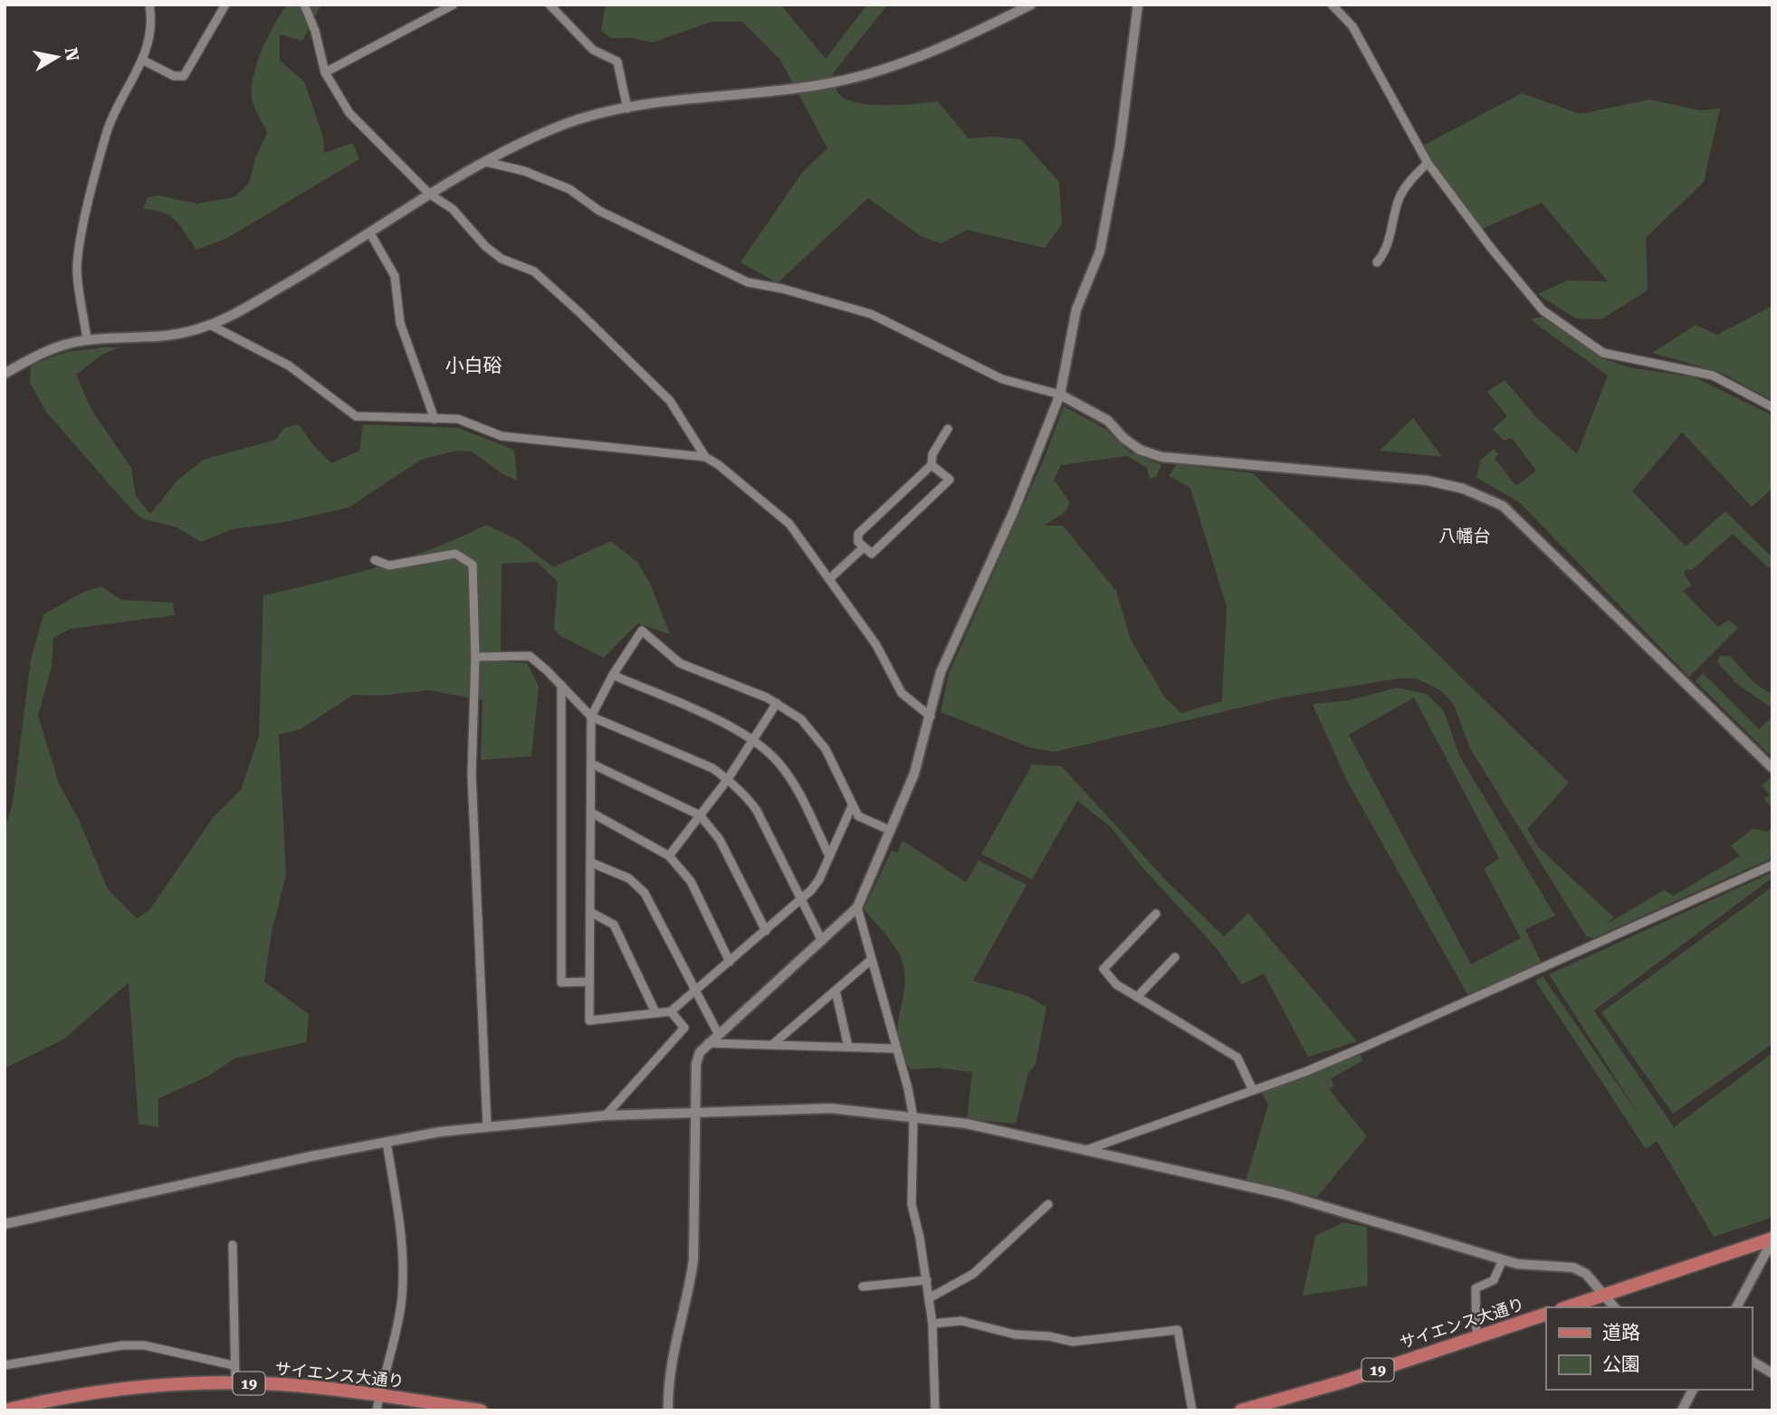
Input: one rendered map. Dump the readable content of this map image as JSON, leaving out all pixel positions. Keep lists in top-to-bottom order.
{
  "streets": {
    "main road": ["サイエンス大通り", "19"]
  },
  "districts": ["小白硲", "八幡台"],
  "legend": ["道路", "公園"],
  "north": "right"
}
